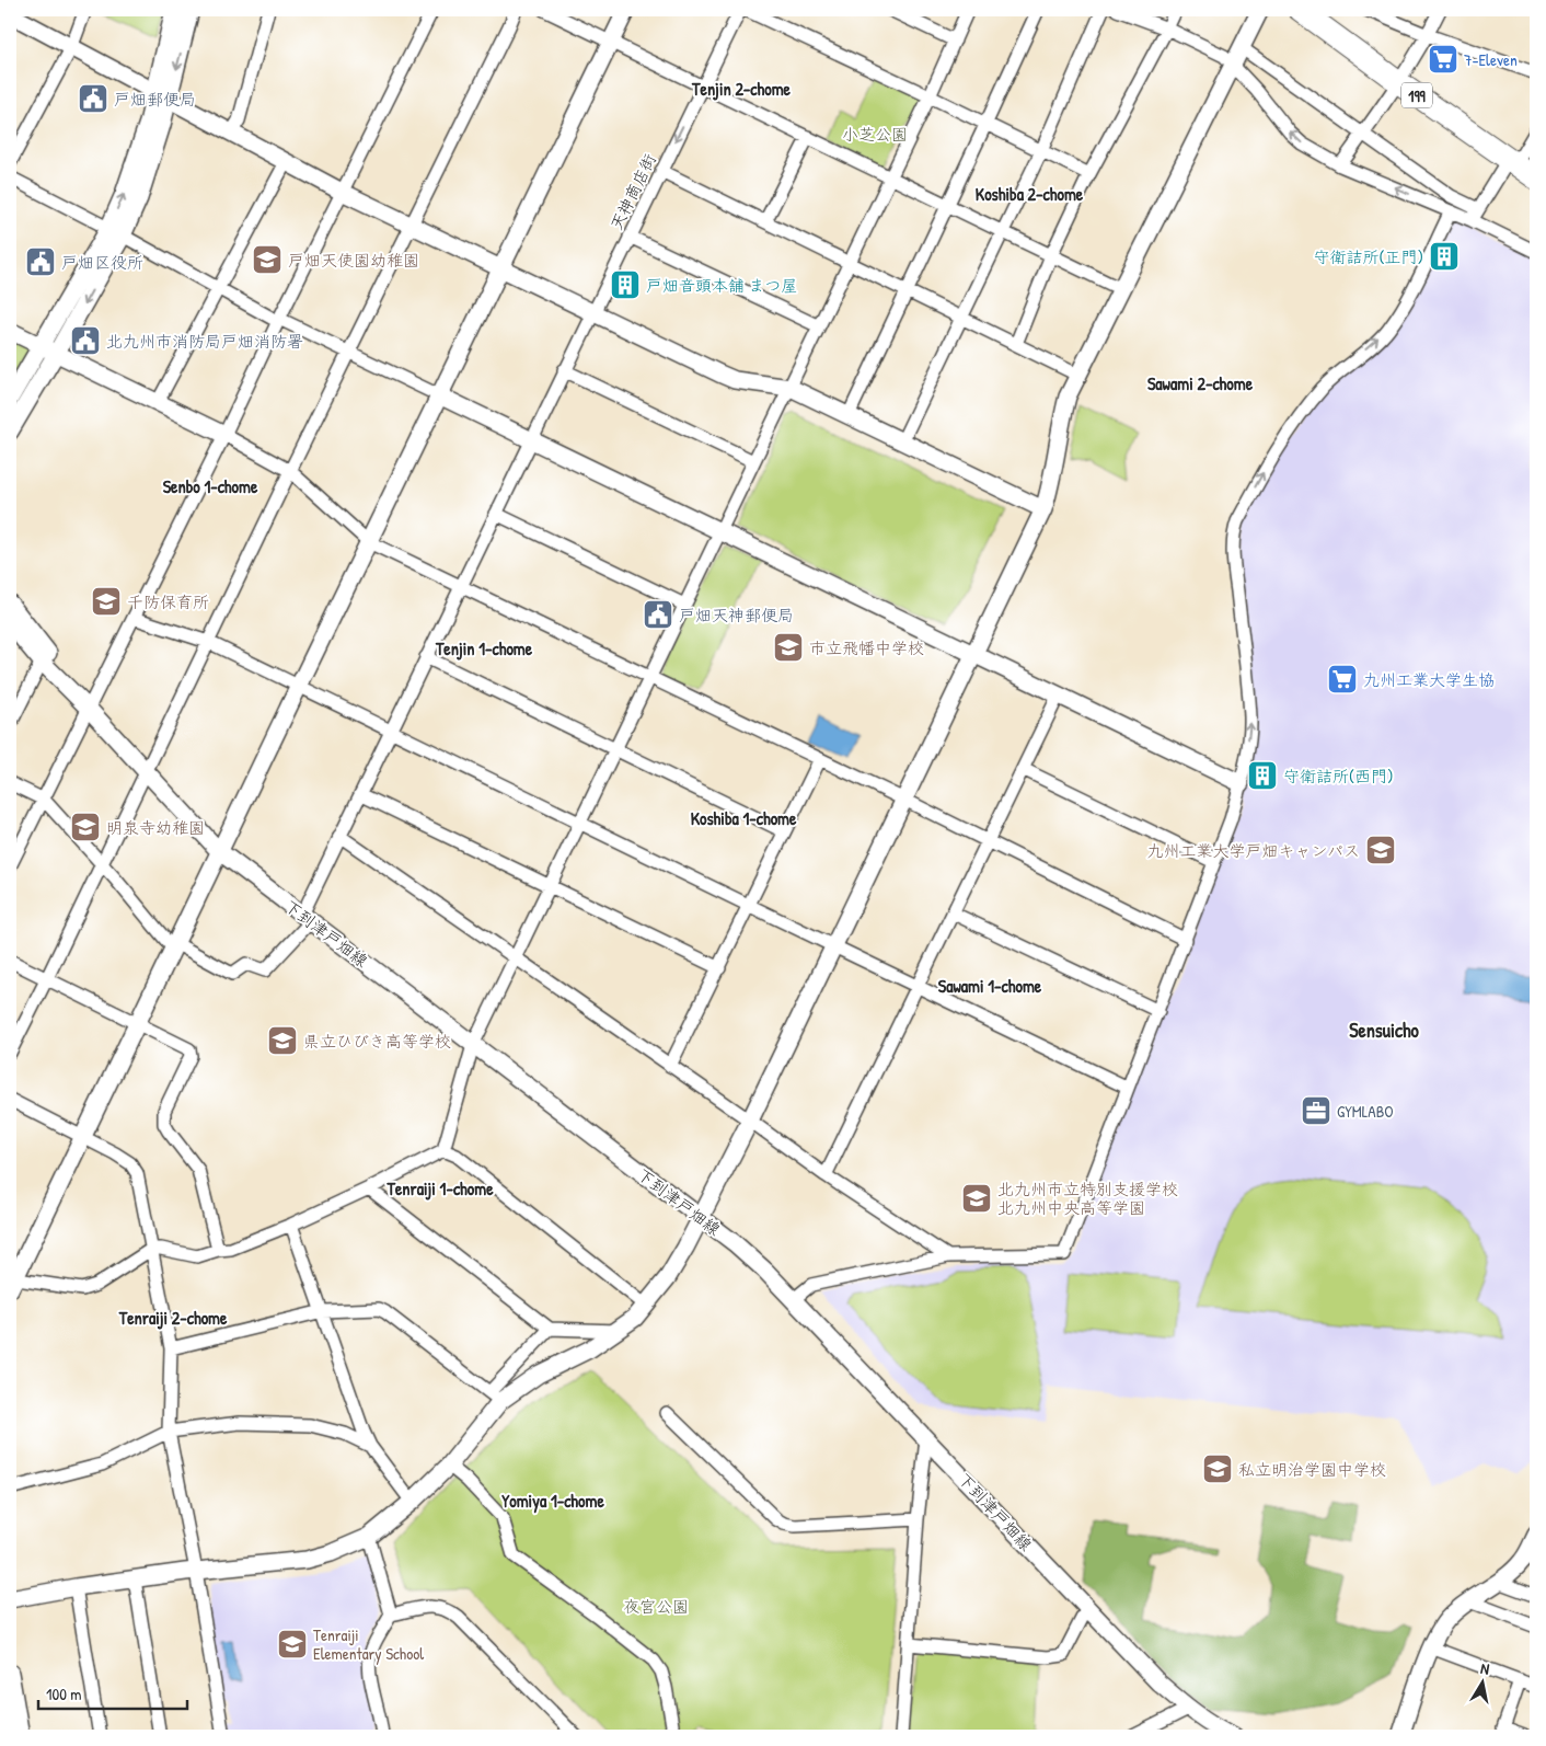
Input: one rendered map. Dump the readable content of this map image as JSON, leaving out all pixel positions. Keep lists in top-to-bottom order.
{
  "streets": {
    "highway": ["199"],
    "street": ["天神商店街", "下到津戸畑線"]
  },
  "crossings": [
    ["天神商店街", "下到津戸畑線"]
  ],
  "districts": [
    "Tenjin 2-chome",
    "Koshiba 2-chome",
    "Sawami 2-chome",
    "Senbo 1-chome",
    "Tenjin 1-chome",
    "Koshiba 1-chome",
    "Sawami 1-chome",
    "Sensuicho",
    "Tenraiji 1-chome",
    "Tenraiji 2-chome",
    "Yomiya 1-chome"
  ],
  "parks": ["小芝公園", "夜宮公園"],
  "places": {
    "supermarket": ["7-Eleven", "九州工業大学生協"],
    "public building": [
      "戸畑郵便局",
      "戸畑区役所",
      "北九州市消防局戸畑消防署",
      "戸畑天神郵便局"
    ],
    "building": ["守衛詰所(正門)", "戸畑音頭本舗 まつ屋", "守衛詰所(西門)"],
    "school or university": [
      "戸畑天使園幼稚園",
      "千防保育所",
      "市立飛幡中学校",
      "明泉寺幼稚園",
      "九州工業大学戸畑キャンパス",
      "県立ひびき高等学校",
      "北九州市立特別支援学校 北九州中央高等学園",
      "私立明治学園中学校",
      "Tenraiji Elementary School"
    ],
    "office": ["GYMLABO"]
  },
  "scale_bar": "100 m",
  "north": "top"
}
